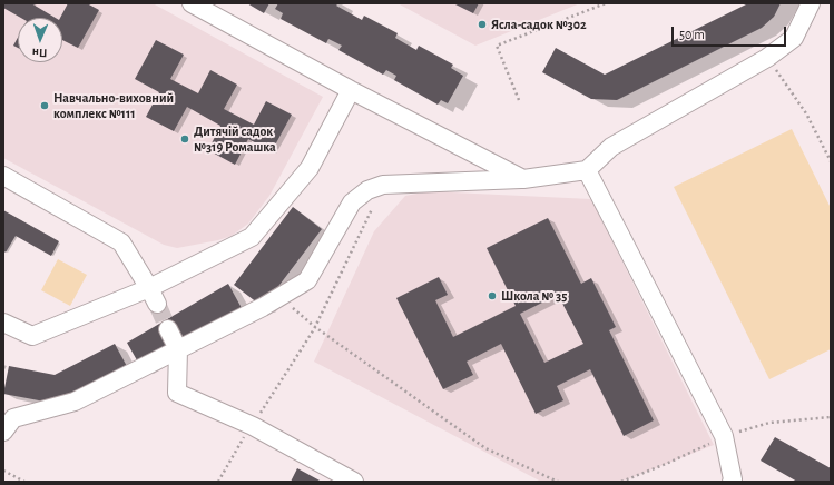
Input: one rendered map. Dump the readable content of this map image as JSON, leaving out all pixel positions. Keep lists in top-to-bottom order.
{
  "places": [
    "Ясла-садок №302",
    "Навчально-виховний комплекс №111",
    "Дитячій садок №319 Ромашка",
    "Школа № 35"
  ],
  "scale_bar": "50 m",
  "north": "bottom"
}
